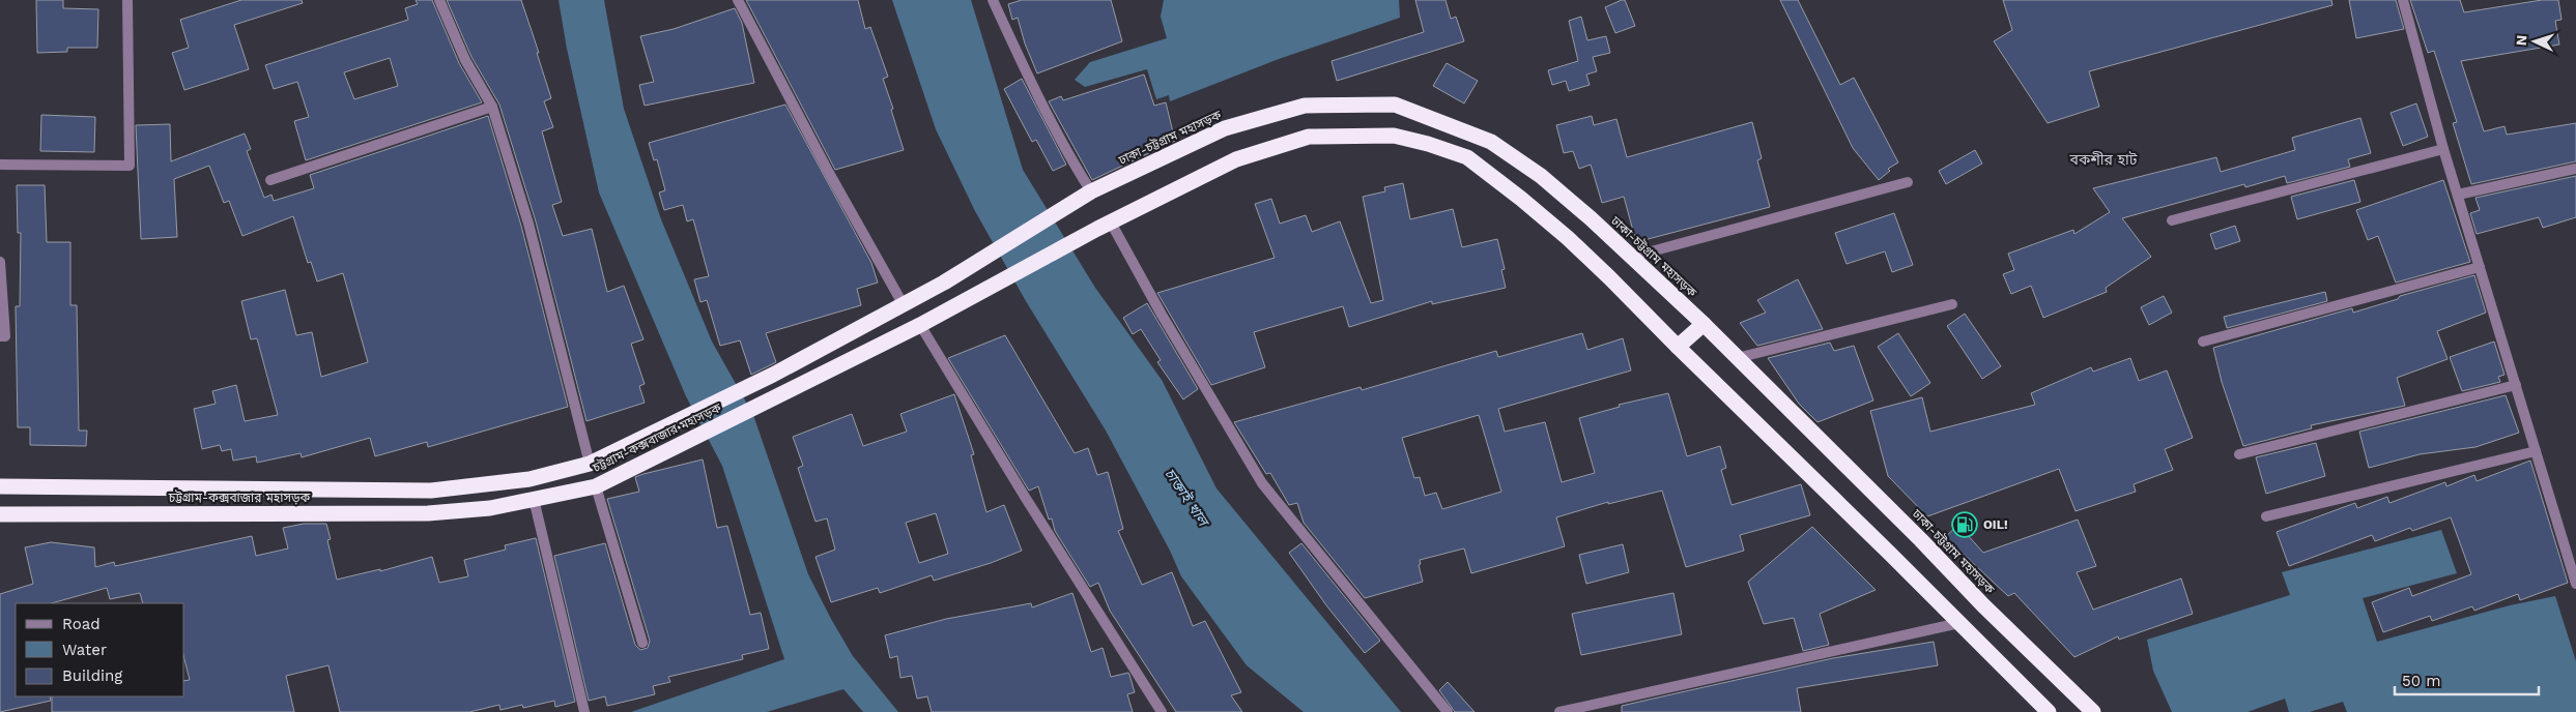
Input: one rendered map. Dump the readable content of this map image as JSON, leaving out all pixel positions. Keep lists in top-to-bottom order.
{
  "streets": {
    "highway": ["ঢাকা-চট্টগ্রাম মহাসড়ক", "চট্টগ্রাম-কক্সবাজার মহাসড়ক"]
  },
  "crossings": [
    ["ঢাকা-চট্টগ্রাম মহাসড়ক", "চট্টগ্রাম-কক্সবাজার মহাসড়ক"]
  ],
  "districts": ["বকশীর হাট"],
  "water": ["চাক্তাই খাল"],
  "places": {
    "fuel station": ["OIL!"]
  },
  "legend": ["Road", "Water", "Building"],
  "scale_bar": "50 m",
  "north": "left"
}
